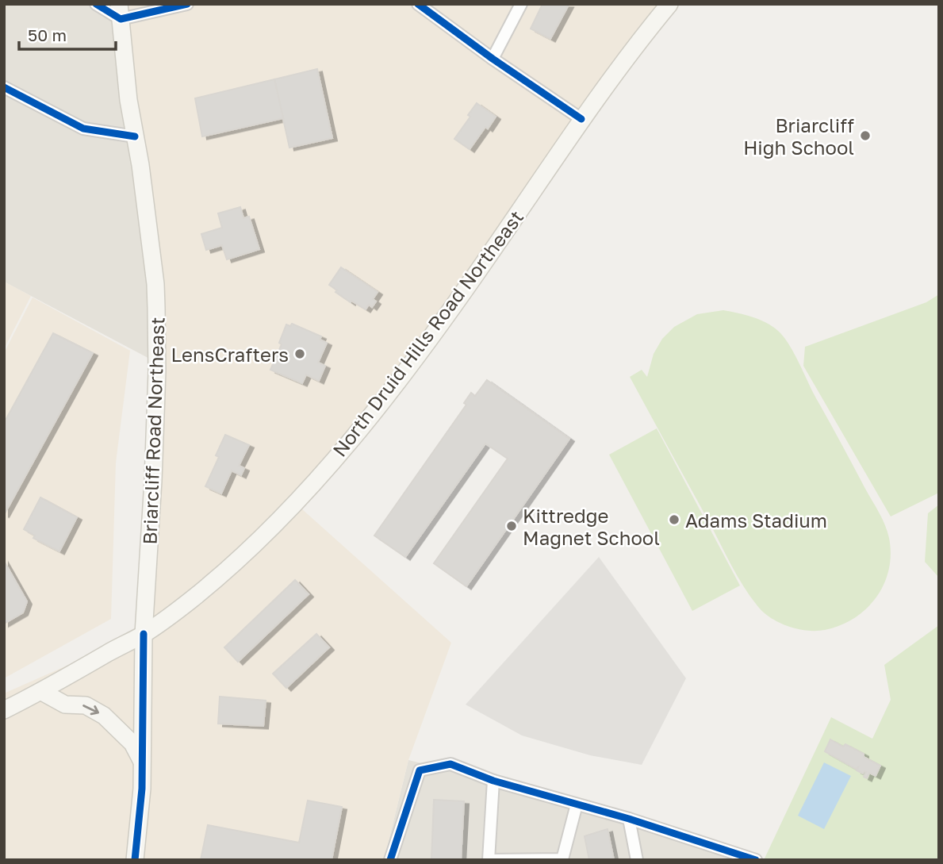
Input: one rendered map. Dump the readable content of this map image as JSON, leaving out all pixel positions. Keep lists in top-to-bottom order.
{
  "streets": {
    "main road": ["North Druid Hills Road Northeast", "Briarcliff Road Northeast"]
  },
  "crossings": [
    ["North Druid Hills Road Northeast", "Briarcliff Road Northeast"]
  ],
  "places": [
    "Briarcliff High School",
    "LensCrafters",
    "Adams Stadium",
    "Kittredge Magnet School"
  ],
  "scale_bar": "50 m"
}
